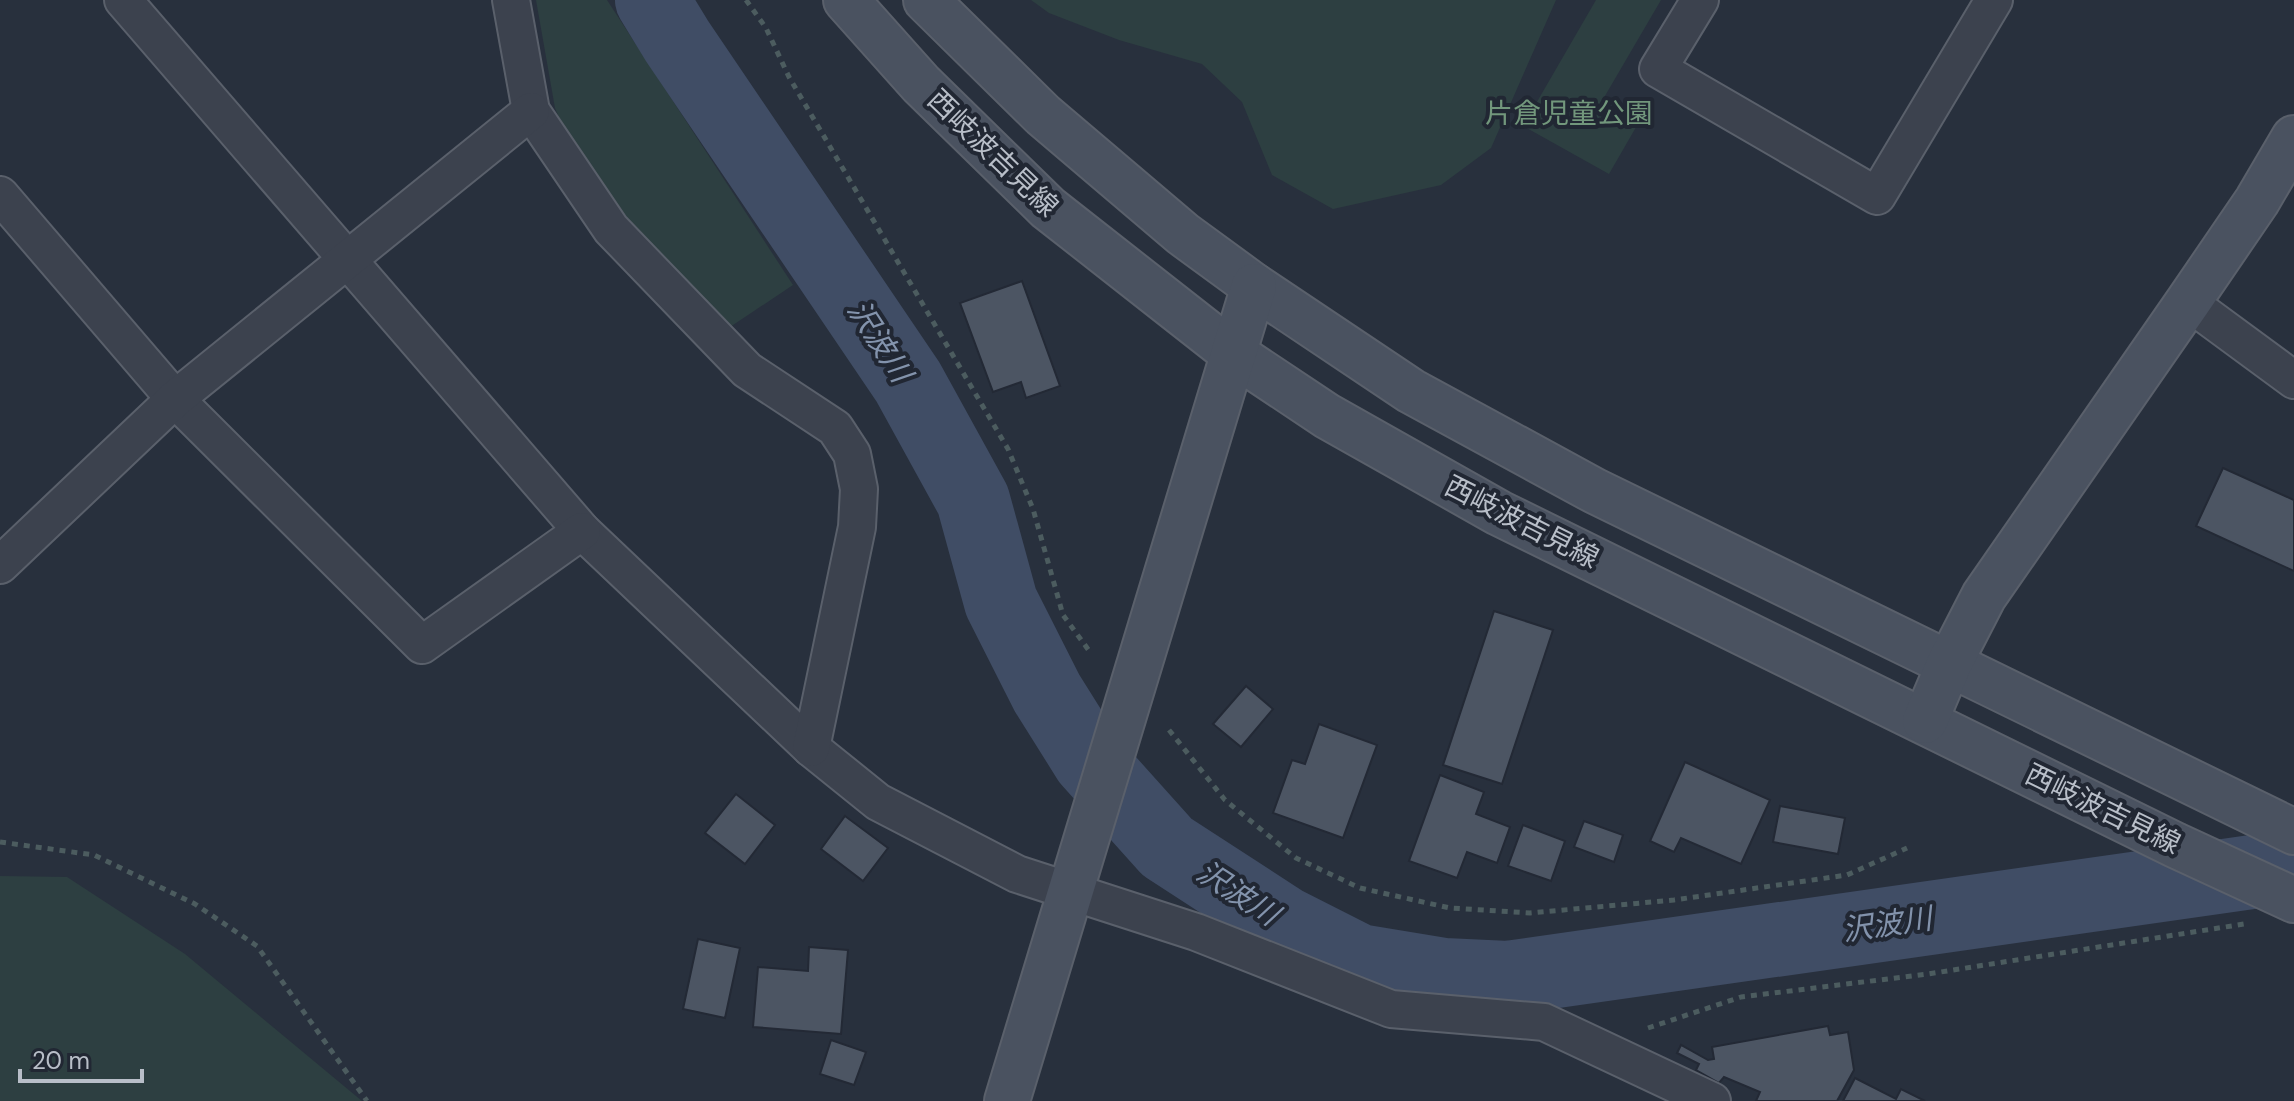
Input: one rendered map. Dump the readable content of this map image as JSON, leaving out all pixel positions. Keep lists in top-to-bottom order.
{
  "streets": {
    "main road": ["西岐波吉見線"]
  },
  "water": ["沢波川"],
  "parks": ["片倉児童公園"],
  "scale_bar": "20 m"
}
